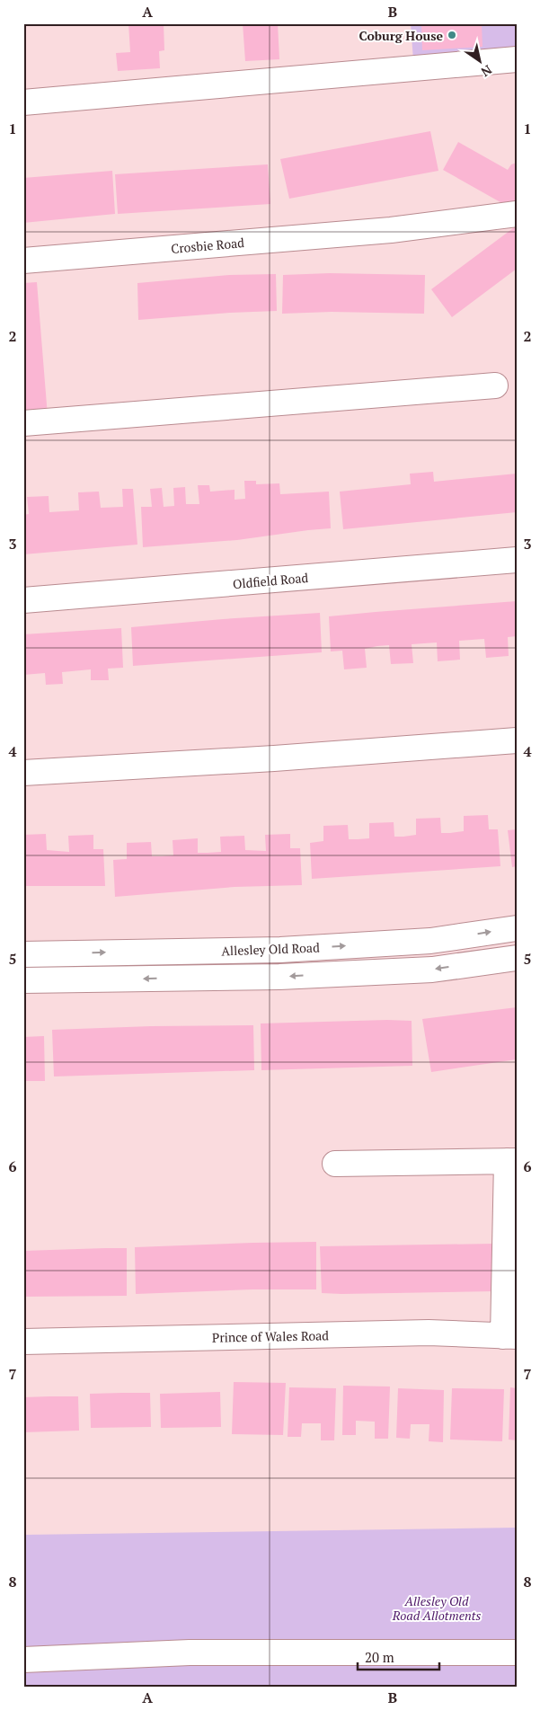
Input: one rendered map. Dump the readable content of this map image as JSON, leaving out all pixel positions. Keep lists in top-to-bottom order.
{
  "streets": {
    "street": [
      "Crosbie Road",
      "Oldfield Road",
      "Allesley Old Road",
      "Prince of Wales Road"
    ]
  },
  "parks": ["Allesley Old Road Allotments"],
  "places": ["Coburg House"],
  "scale_bar": "20 m",
  "north": "bottom right",
  "grid": {
    "columns": ["A", "B"],
    "rows": [
      "1",
      "2",
      "3",
      "4",
      "5",
      "6",
      "7",
      "8"
    ]
  }
}
